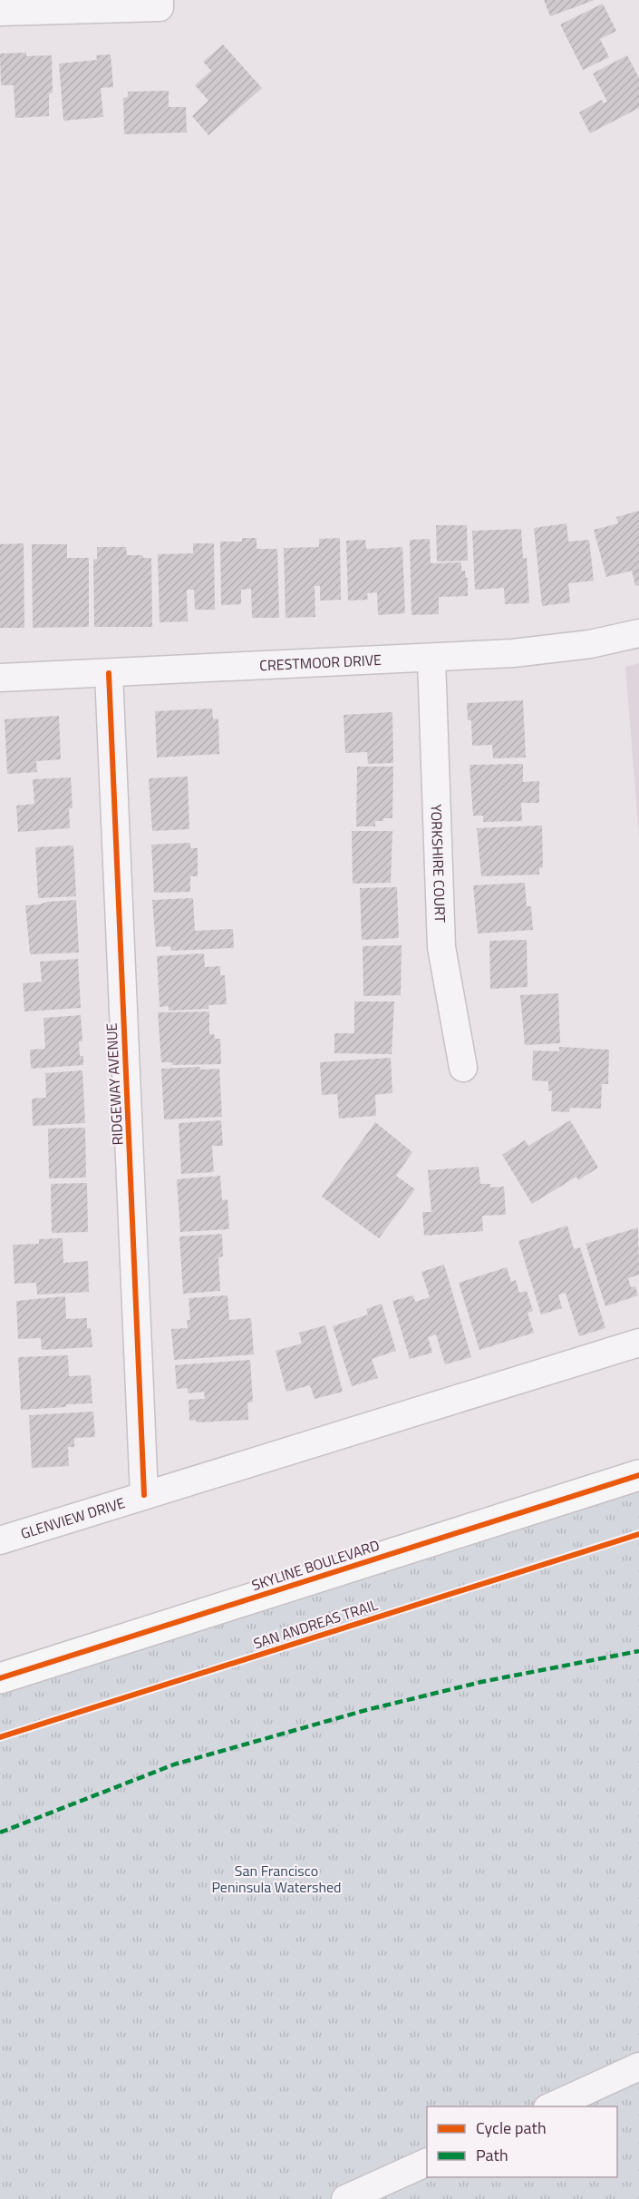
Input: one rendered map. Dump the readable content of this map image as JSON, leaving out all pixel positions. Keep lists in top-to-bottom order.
{
  "streets": {
    "main road": ["SKYLINE BOULEVARD"],
    "street": [
      "CRESTMOOR DRIVE",
      "YORKSHIRE COURT",
      "RIDGEWAY AVENUE",
      "GLENVIEW DRIVE"
    ],
    "cycle path": ["SAN ANDREAS TRAIL"]
  },
  "crossings": [
    ["CRESTMOOR DRIVE", "YORKSHIRE COURT"],
    ["CRESTMOOR DRIVE", "RIDGEWAY AVENUE"],
    ["RIDGEWAY AVENUE", "GLENVIEW DRIVE"]
  ],
  "parks": ["San Francisco Peninsula Watershed"],
  "legend": ["Cycle path", "Path"]
}
